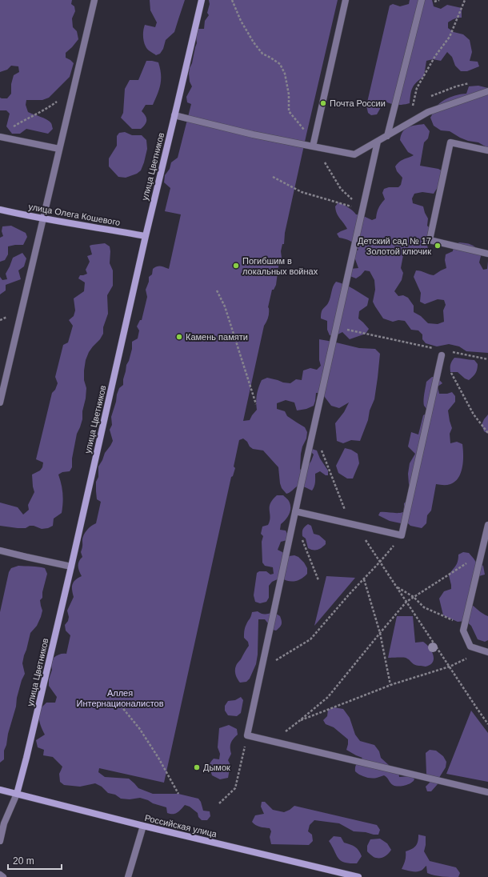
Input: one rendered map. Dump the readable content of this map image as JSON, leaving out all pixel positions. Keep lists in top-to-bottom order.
{
  "streets": {
    "street": ["улица Цветников", "улица Олега Кошевого", "Российская улица"]
  },
  "crossings": [
    ["улица Цветников", "улица Олега Кошевого"],
    ["улица Цветников", "Российская улица"]
  ],
  "parks": ["Аллея Интернационалистов"],
  "places": [
    "Почта России",
    "Детский сад № 17 Золотой ключик",
    "Погибшим в локальных войнах",
    "Камень памяти",
    "Дымок"
  ],
  "scale_bar": "20 m"
}
